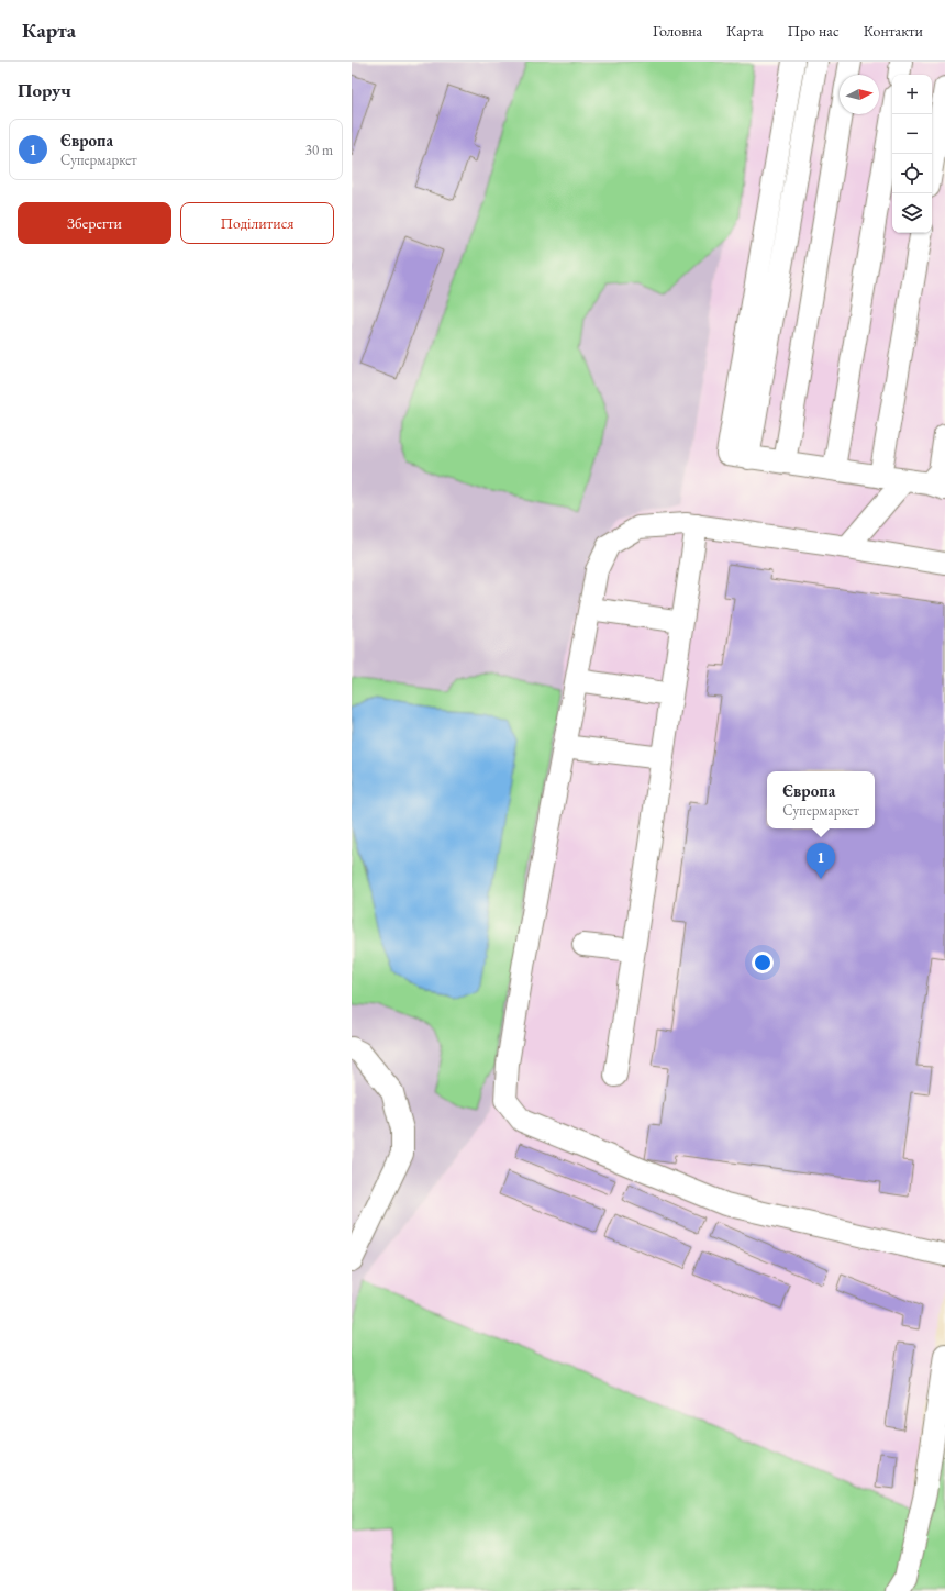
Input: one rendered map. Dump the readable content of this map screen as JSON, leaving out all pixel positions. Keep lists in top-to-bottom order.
{
  "north": "right",
  "page": {
    "header": "Карта",
    "nav": [
      "Головна",
      "Карта",
      "Про нас",
      "Контакти"
    ],
    "heading": "Поруч",
    "map_buttons": ["+", "−"],
    "list": [
      {
        "mark": "1",
        "name": "Європа",
        "note": "Супермаркет",
        "value": "30 m"
      }
    ],
    "buttons": ["Зберегти", "Поділитися"],
    "popup": ["Європа", "Супермаркет"],
    "pins": "1"
  }
}
